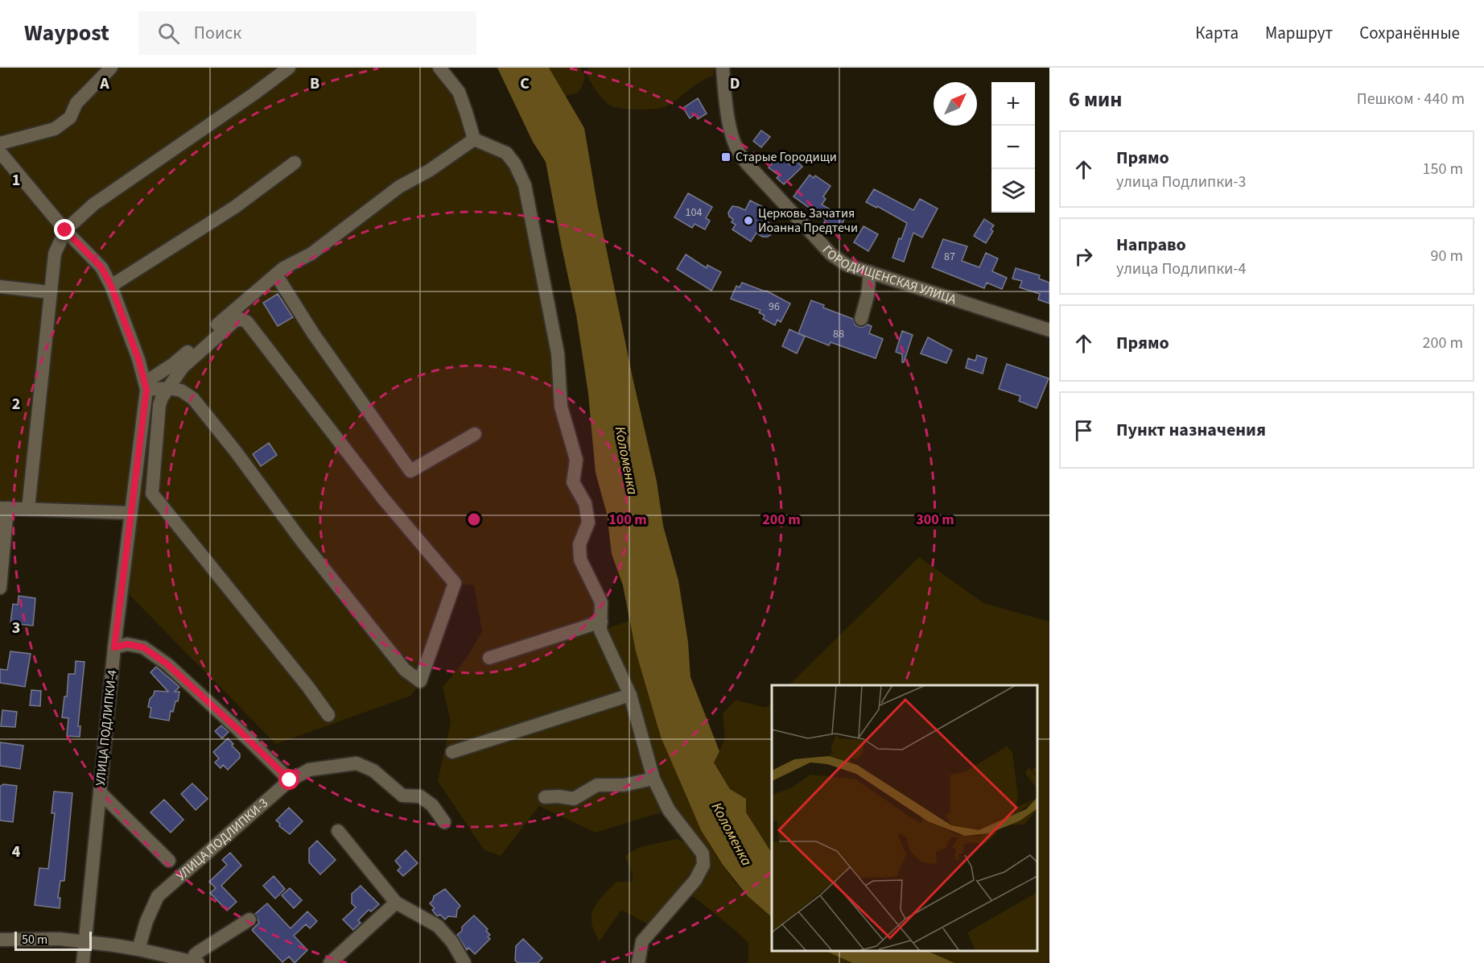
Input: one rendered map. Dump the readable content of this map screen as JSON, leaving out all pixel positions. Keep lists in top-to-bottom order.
{
  "streets": {
    "street": ["ГОРОДИЩЕНСКАЯ УЛИЦА", "УЛИЦА ПОДЛИПКИ-4", "УЛИЦА ПОДЛИПКИ-3"]
  },
  "water": ["Коломенка"],
  "places": {
    "transit": ["Старые Городищи"],
    "other": ["Церковь Зачатия Иоанна Предтечи"]
  },
  "house_numbers": [
    "104",
    "87",
    "96",
    "88"
  ],
  "scale_bar": "50 m",
  "north": "top right",
  "page": {
    "header": "Waypost",
    "search": "Поиск",
    "nav": ["Карта", "Маршрут", "Сохранённые"],
    "heading": ["6 мин", "Пешком · 440 m"],
    "map_buttons": ["+", "−"],
    "list": [
      ["Прямо", "улица Подлипки-3", "150 m"],
      ["Направо", "улица Подлипки-4", "90 m"],
      ["Прямо", "200 m"],
      "Пункт назначения"
    ],
    "scale": "50 m"
  },
  "grid": {
    "columns": [
      "A",
      "B",
      "C",
      "D"
    ],
    "rows": [
      "1",
      "2",
      "3",
      "4"
    ]
  },
  "rings": ["100 m", "200 m", "300 m"]
}
